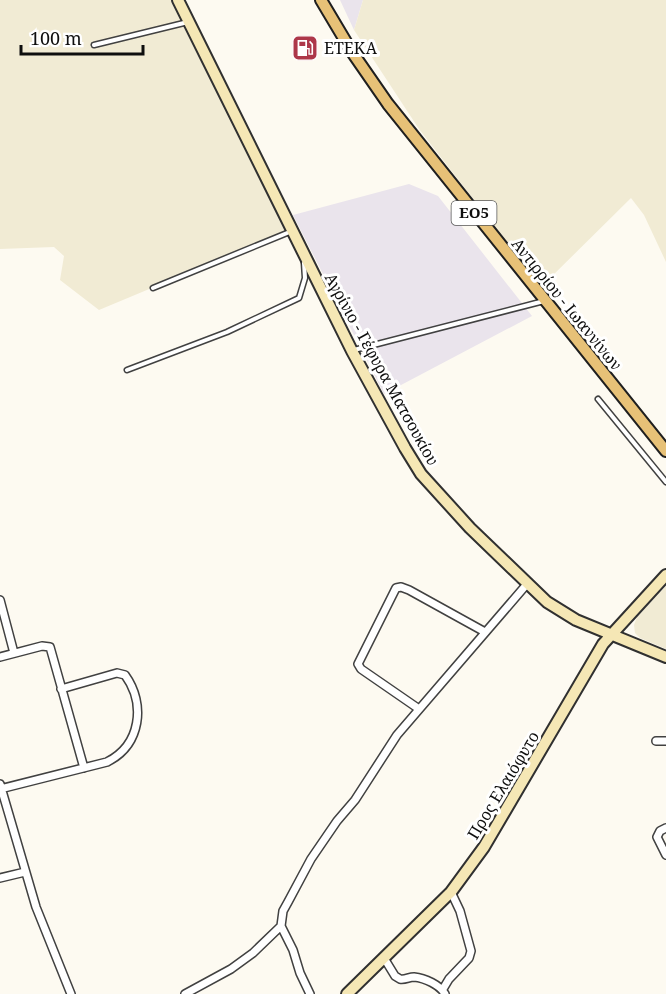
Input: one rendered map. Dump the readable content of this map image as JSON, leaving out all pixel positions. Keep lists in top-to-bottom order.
{
  "streets": {
    "main road": [
      "ΕΟ5",
      "Αντιρρίου - Ιωαννίνων",
      "Αγρίνιο - Γέφυρα Ματσουκίου",
      "Προς Ελαιόφυτο"
    ]
  },
  "crossings": [
    ["Αγρίνιο - Γέφυρα Ματσουκίου", "Προς Ελαιόφυτο"]
  ],
  "places": {
    "fuel station": ["ΕΤΕΚΑ"]
  },
  "scale_bar": "100 m"
}
